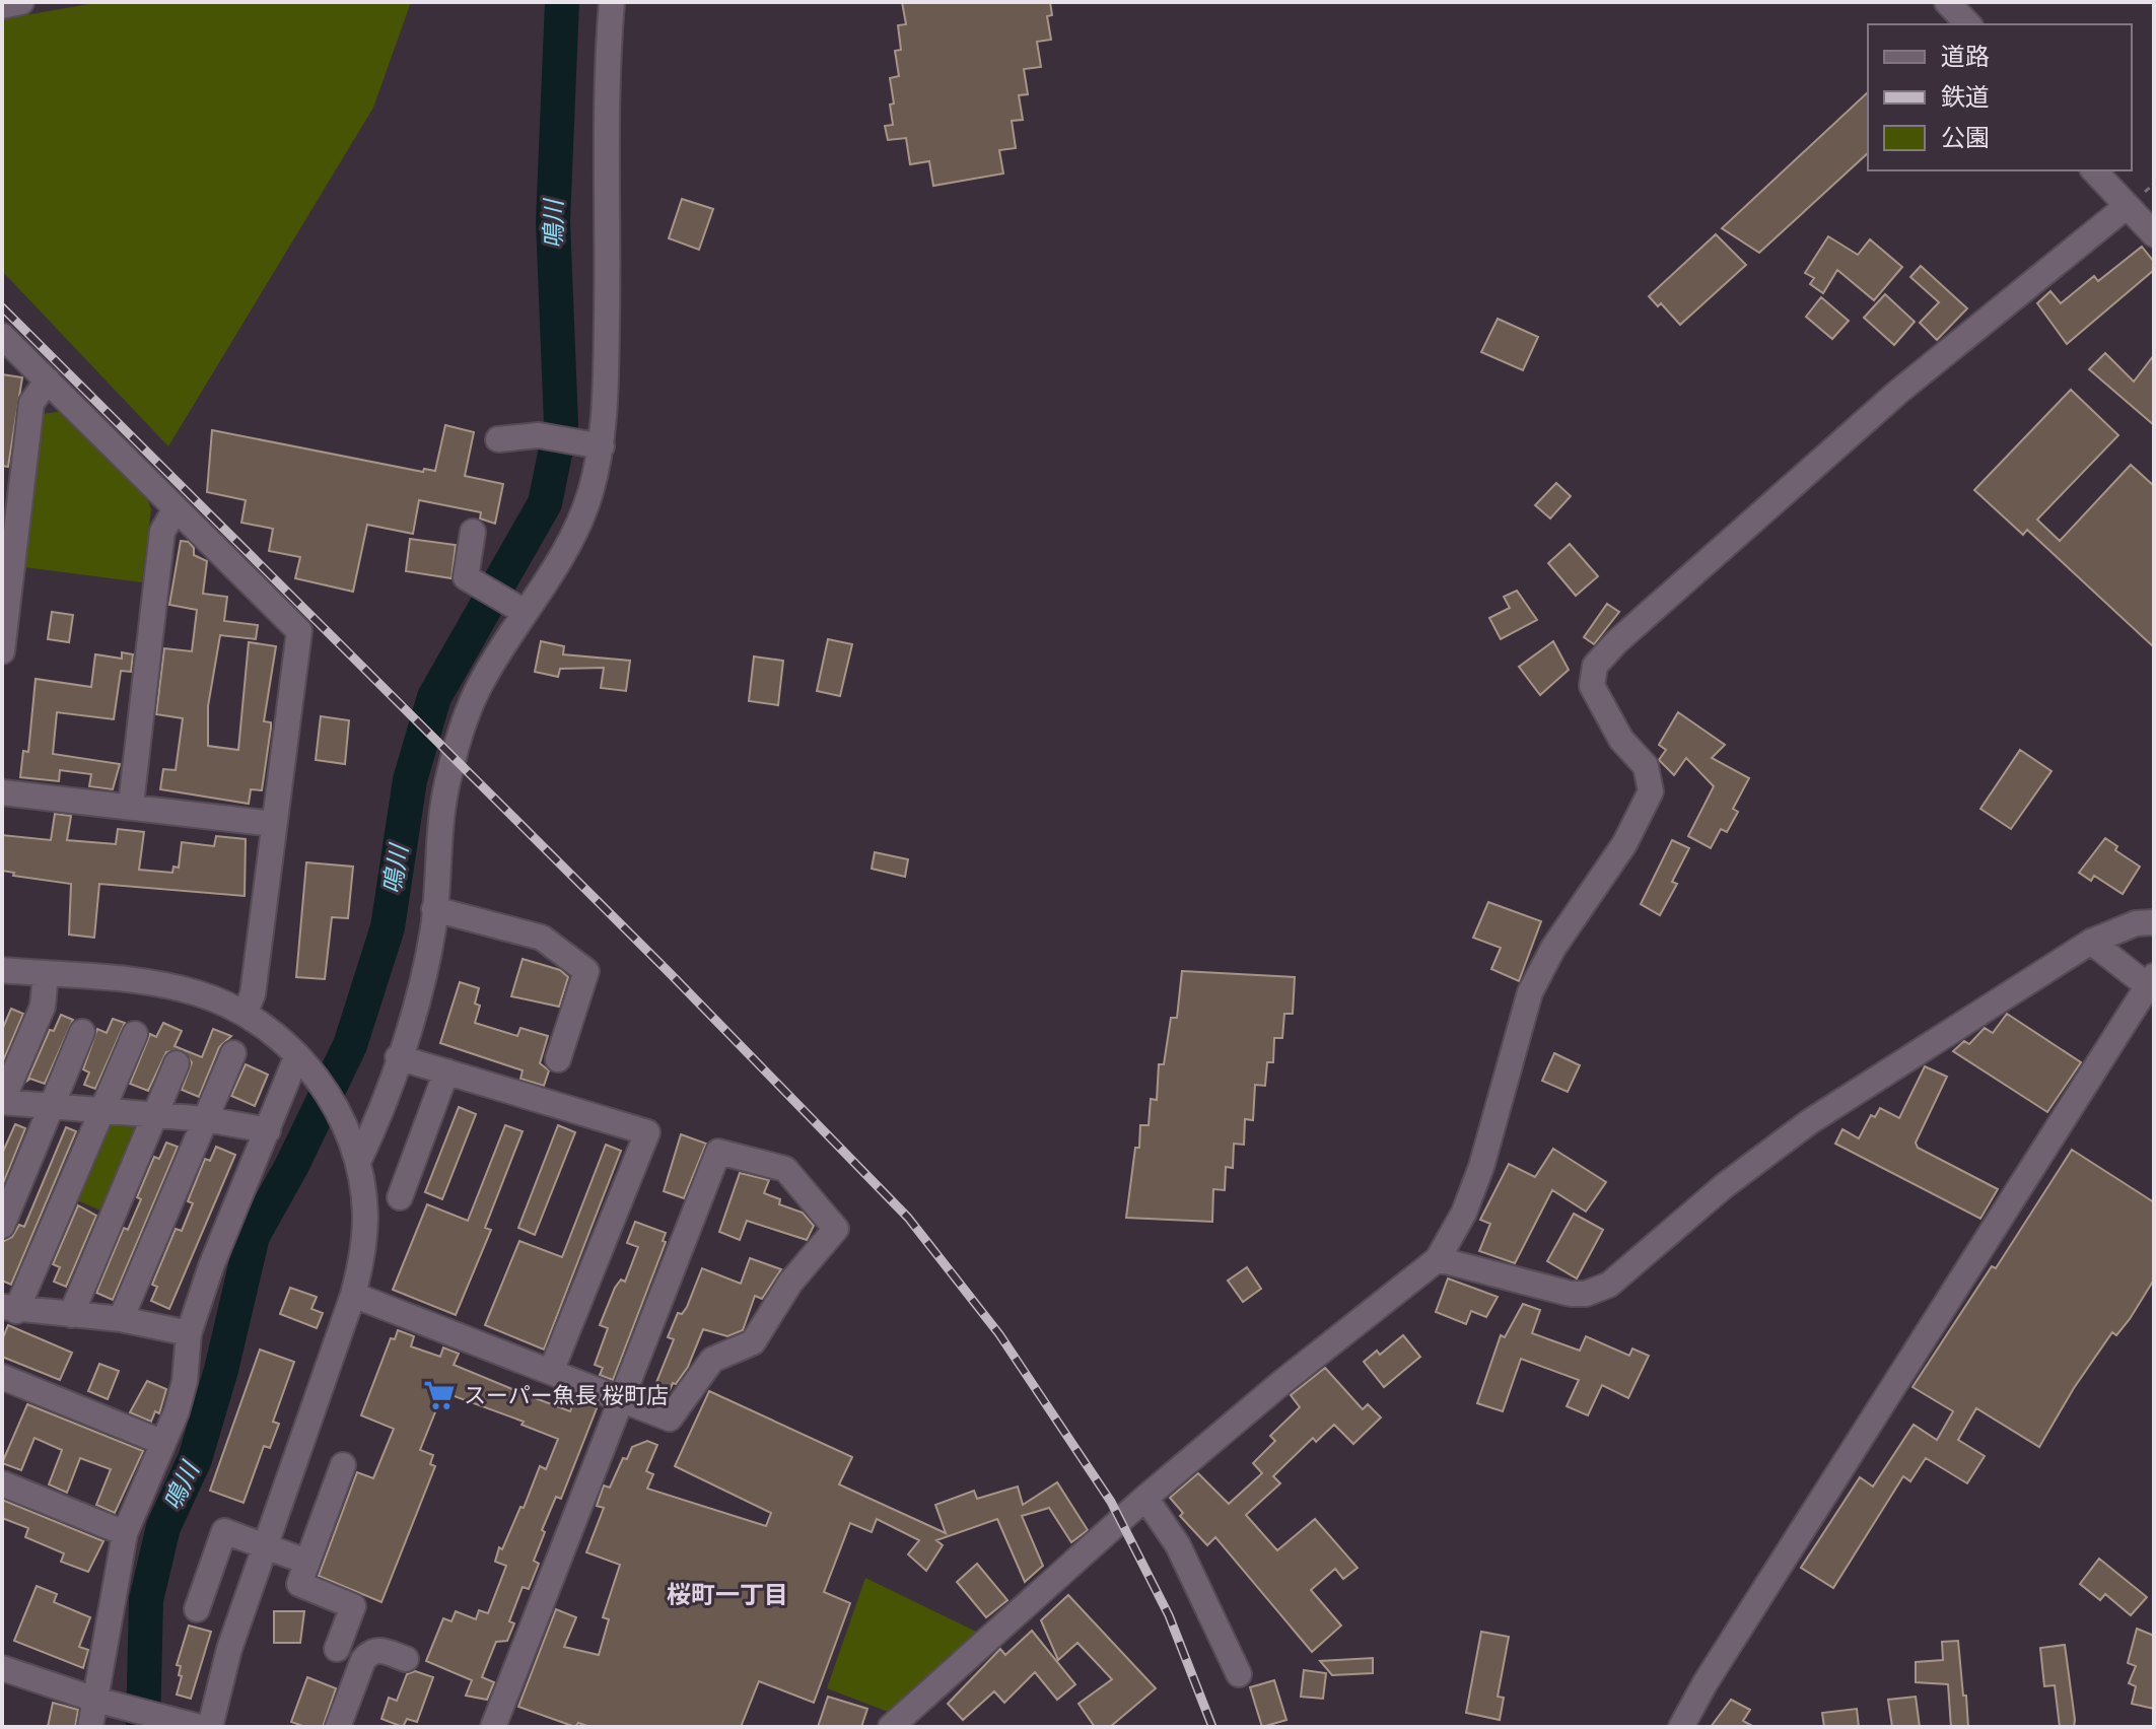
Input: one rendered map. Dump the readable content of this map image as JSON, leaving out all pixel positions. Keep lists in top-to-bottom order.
{
  "districts": ["桜町一丁目"],
  "water": ["鳴川"],
  "places": {
    "supermarket": ["スーパー魚長 桜町店"]
  },
  "legend": ["道路", "鉄道", "公園"]
}
